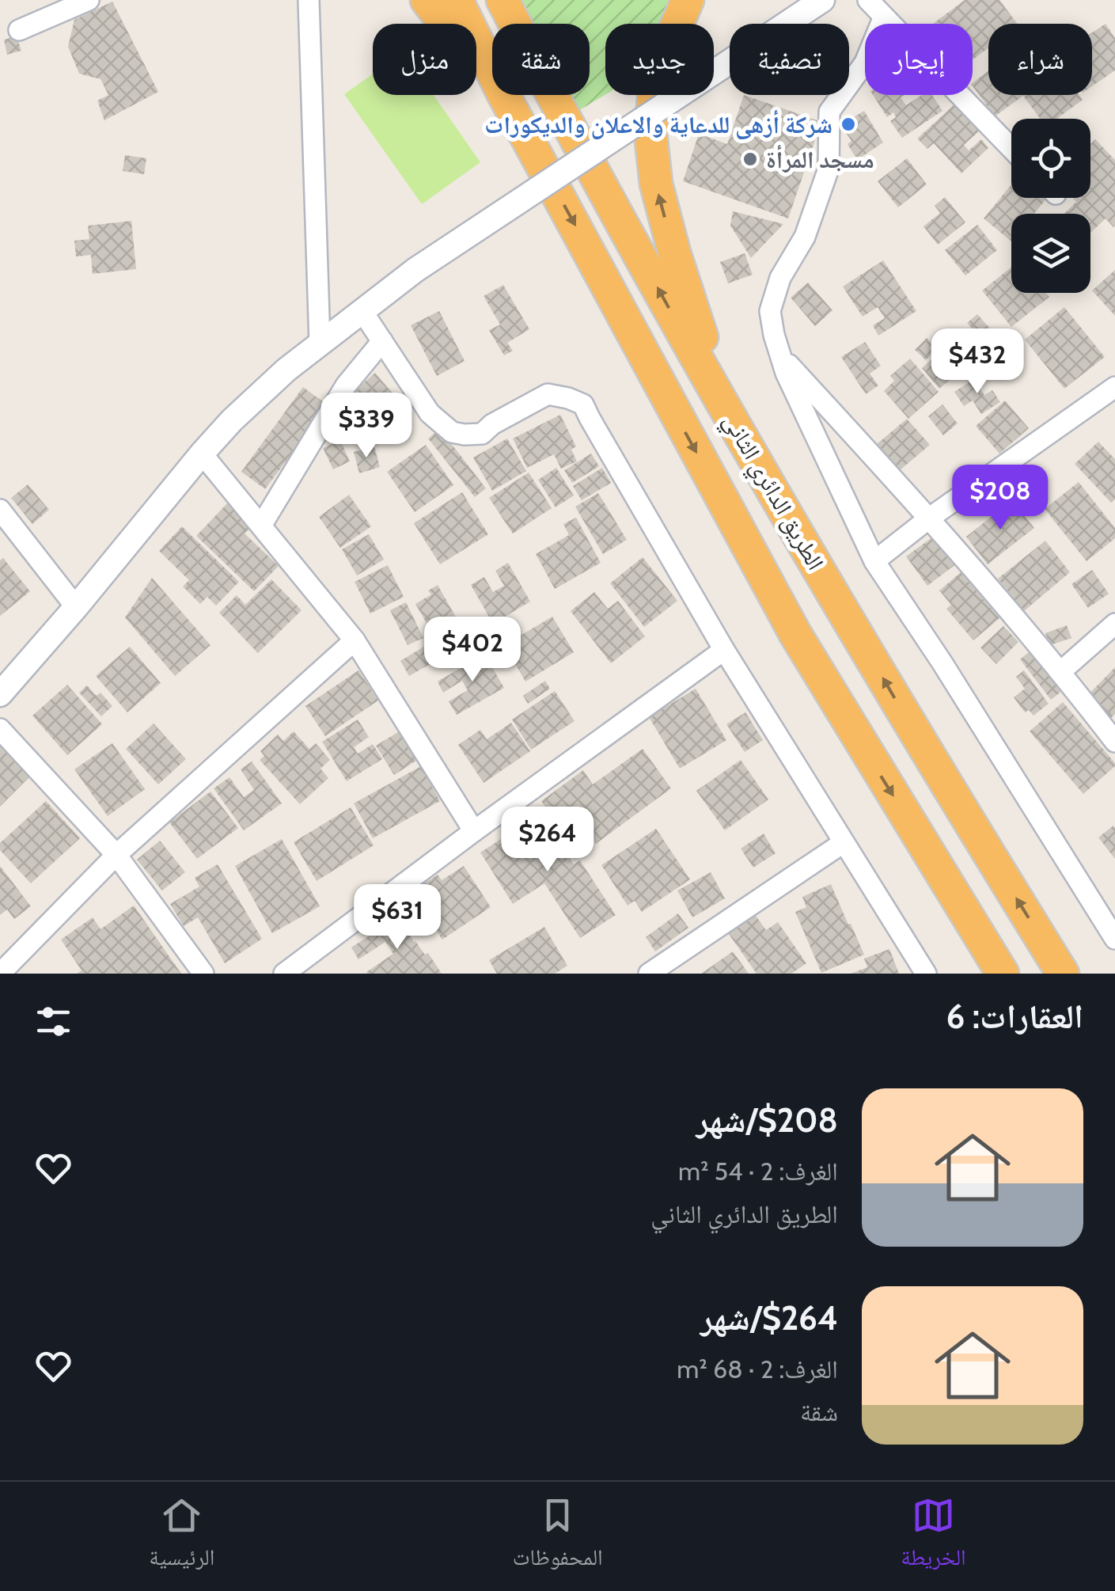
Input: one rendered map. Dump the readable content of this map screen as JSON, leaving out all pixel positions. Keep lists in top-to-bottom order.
{
  "streets": {
    "highway": ["الطريق الدائري الثاني"]
  },
  "places": ["شركة أزهى للدعاية والاعلان والديكورات", "مسجد المرأة"],
  "page": {
    "chip": [
      "شراء",
      "إيجار",
      "تصفية",
      "جديد",
      "شقة",
      "منزل"
    ],
    "price": [
      "$432",
      "$339",
      "$208",
      "$402",
      "$264",
      "$631"
    ],
    "heading": "العقارات: 6",
    "list": [
      {
        "name": "$208/شهر",
        "note": "الغرف: 2 · 54 m² · الطريق الدائري الثاني"
      },
      {
        "name": "$264/شهر",
        "note": "الغرف: 2 · 68 m² · شقة"
      }
    ],
    "tabs": ["الخريطة", "المحفوظات", "الرئيسية"]
  }
}
